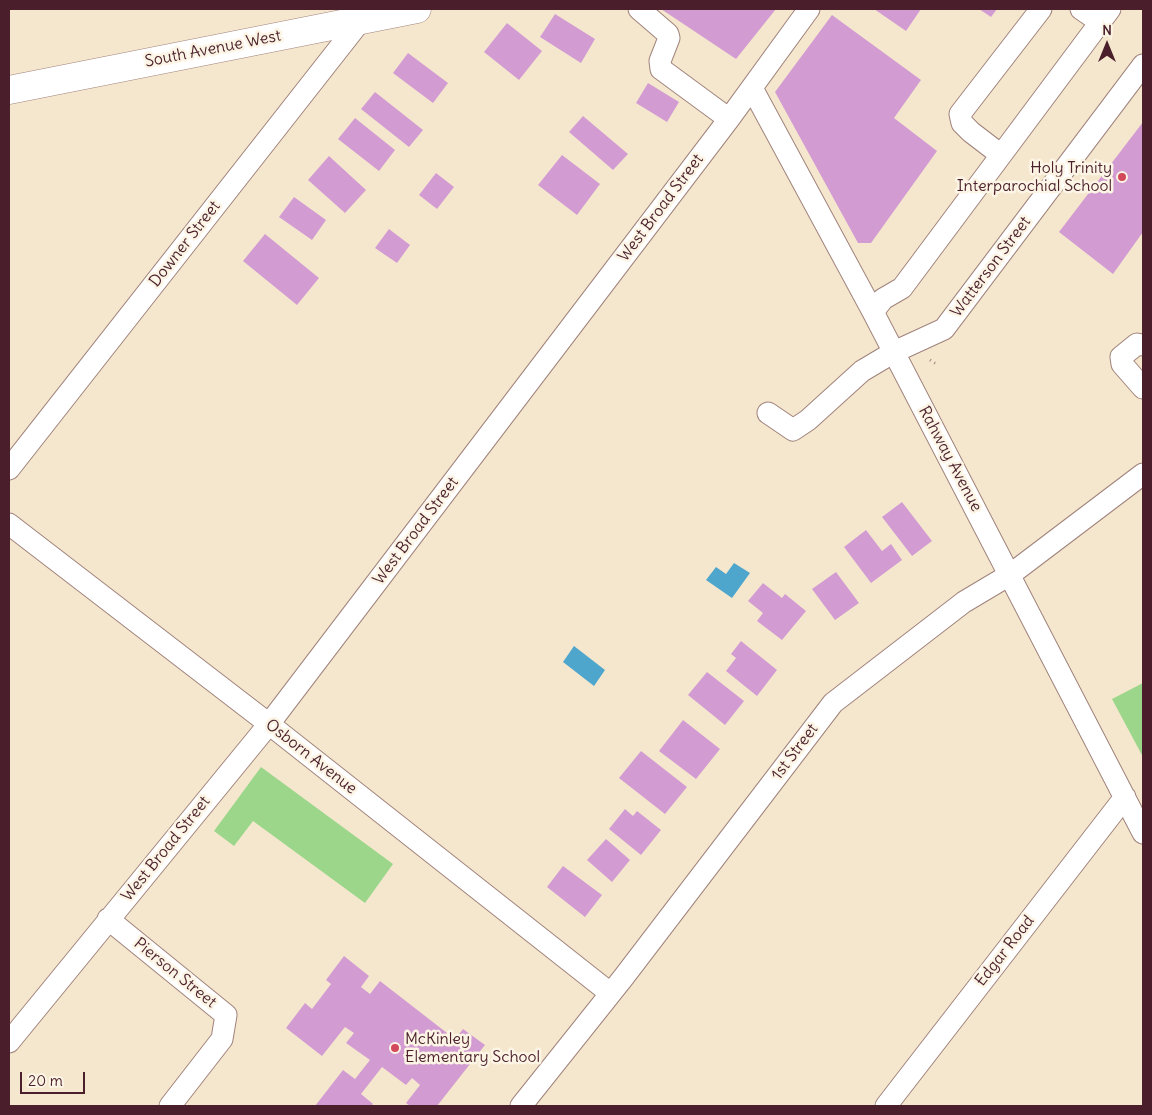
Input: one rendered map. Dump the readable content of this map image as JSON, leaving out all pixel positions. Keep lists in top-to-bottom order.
{
  "streets": {
    "main road": ["South Avenue West"],
    "street": [
      "West Broad Street",
      "Downer Street",
      "Watterson Street",
      "Rahway Avenue",
      "1st Street",
      "Osborn Avenue",
      "Edgar Road",
      "Pierson Street"
    ]
  },
  "crossings": [
    ["South Avenue West", "Downer Street"],
    ["West Broad Street", "Rahway Avenue"],
    ["West Broad Street", "Osborn Avenue"],
    ["West Broad Street", "Pierson Street"],
    ["Watterson Street", "Rahway Avenue"],
    ["Rahway Avenue", "1st Street"],
    ["Rahway Avenue", "Edgar Road"],
    ["1st Street", "Osborn Avenue"]
  ],
  "places": ["Holy Trinity Interparochial School", "McKinley Elementary School"],
  "scale_bar": "20 m",
  "north": "top"
}
